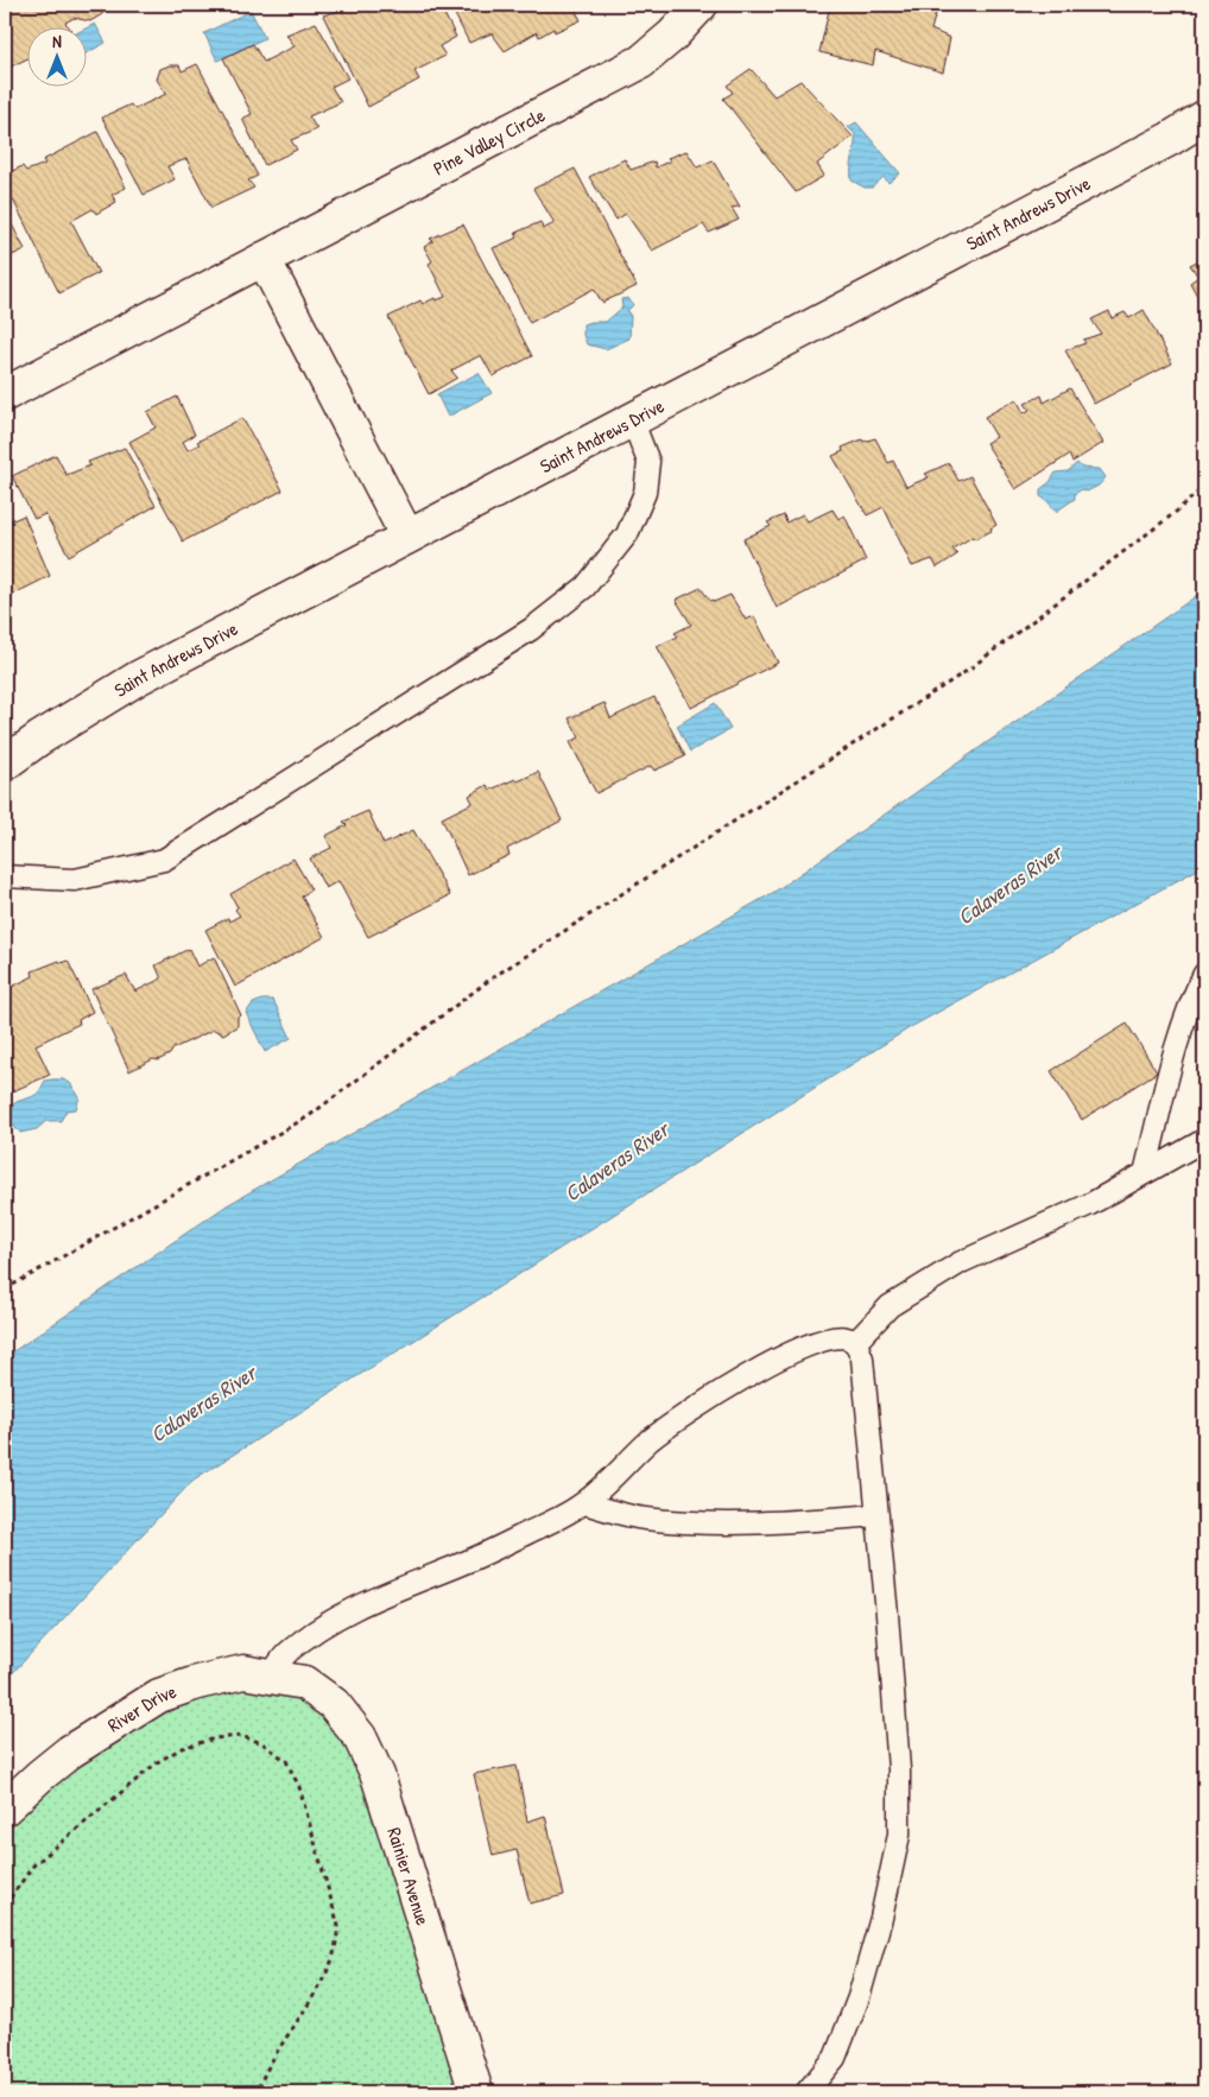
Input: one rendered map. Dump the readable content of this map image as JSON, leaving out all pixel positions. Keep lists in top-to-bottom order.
{
  "streets": {
    "street": [
      "Pine Valley Circle",
      "Saint Andrews Drive",
      "River Drive",
      "Rainier Avenue"
    ]
  },
  "crossings": [
    ["River Drive", "Rainier Avenue"]
  ],
  "water": ["Calaveras River"],
  "north": "top"
}
